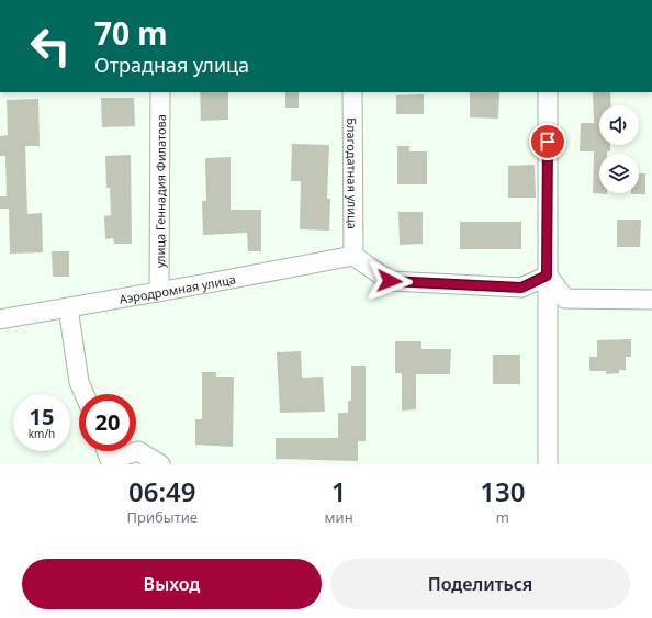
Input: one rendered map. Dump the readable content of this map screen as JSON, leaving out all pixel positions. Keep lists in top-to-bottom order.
{
  "streets": {
    "street": ["Благодатная улица", "улица Геннадия Филатова", "Аэродромная улица"]
  },
  "crossings": [
    ["Благодатная улица", "Аэродромная улица"],
    ["улица Геннадия Филатова", "Аэродромная улица"]
  ],
  "page": {
    "turn": ["70 m", "Отрадная улица"],
    "speed": "15 km/h",
    "limit": "20",
    "eta": [
      "06:49",
      "Прибытие",
      "1",
      "мин",
      "130",
      "m"
    ],
    "buttons": ["Выход", "Поделиться"]
  }
}
